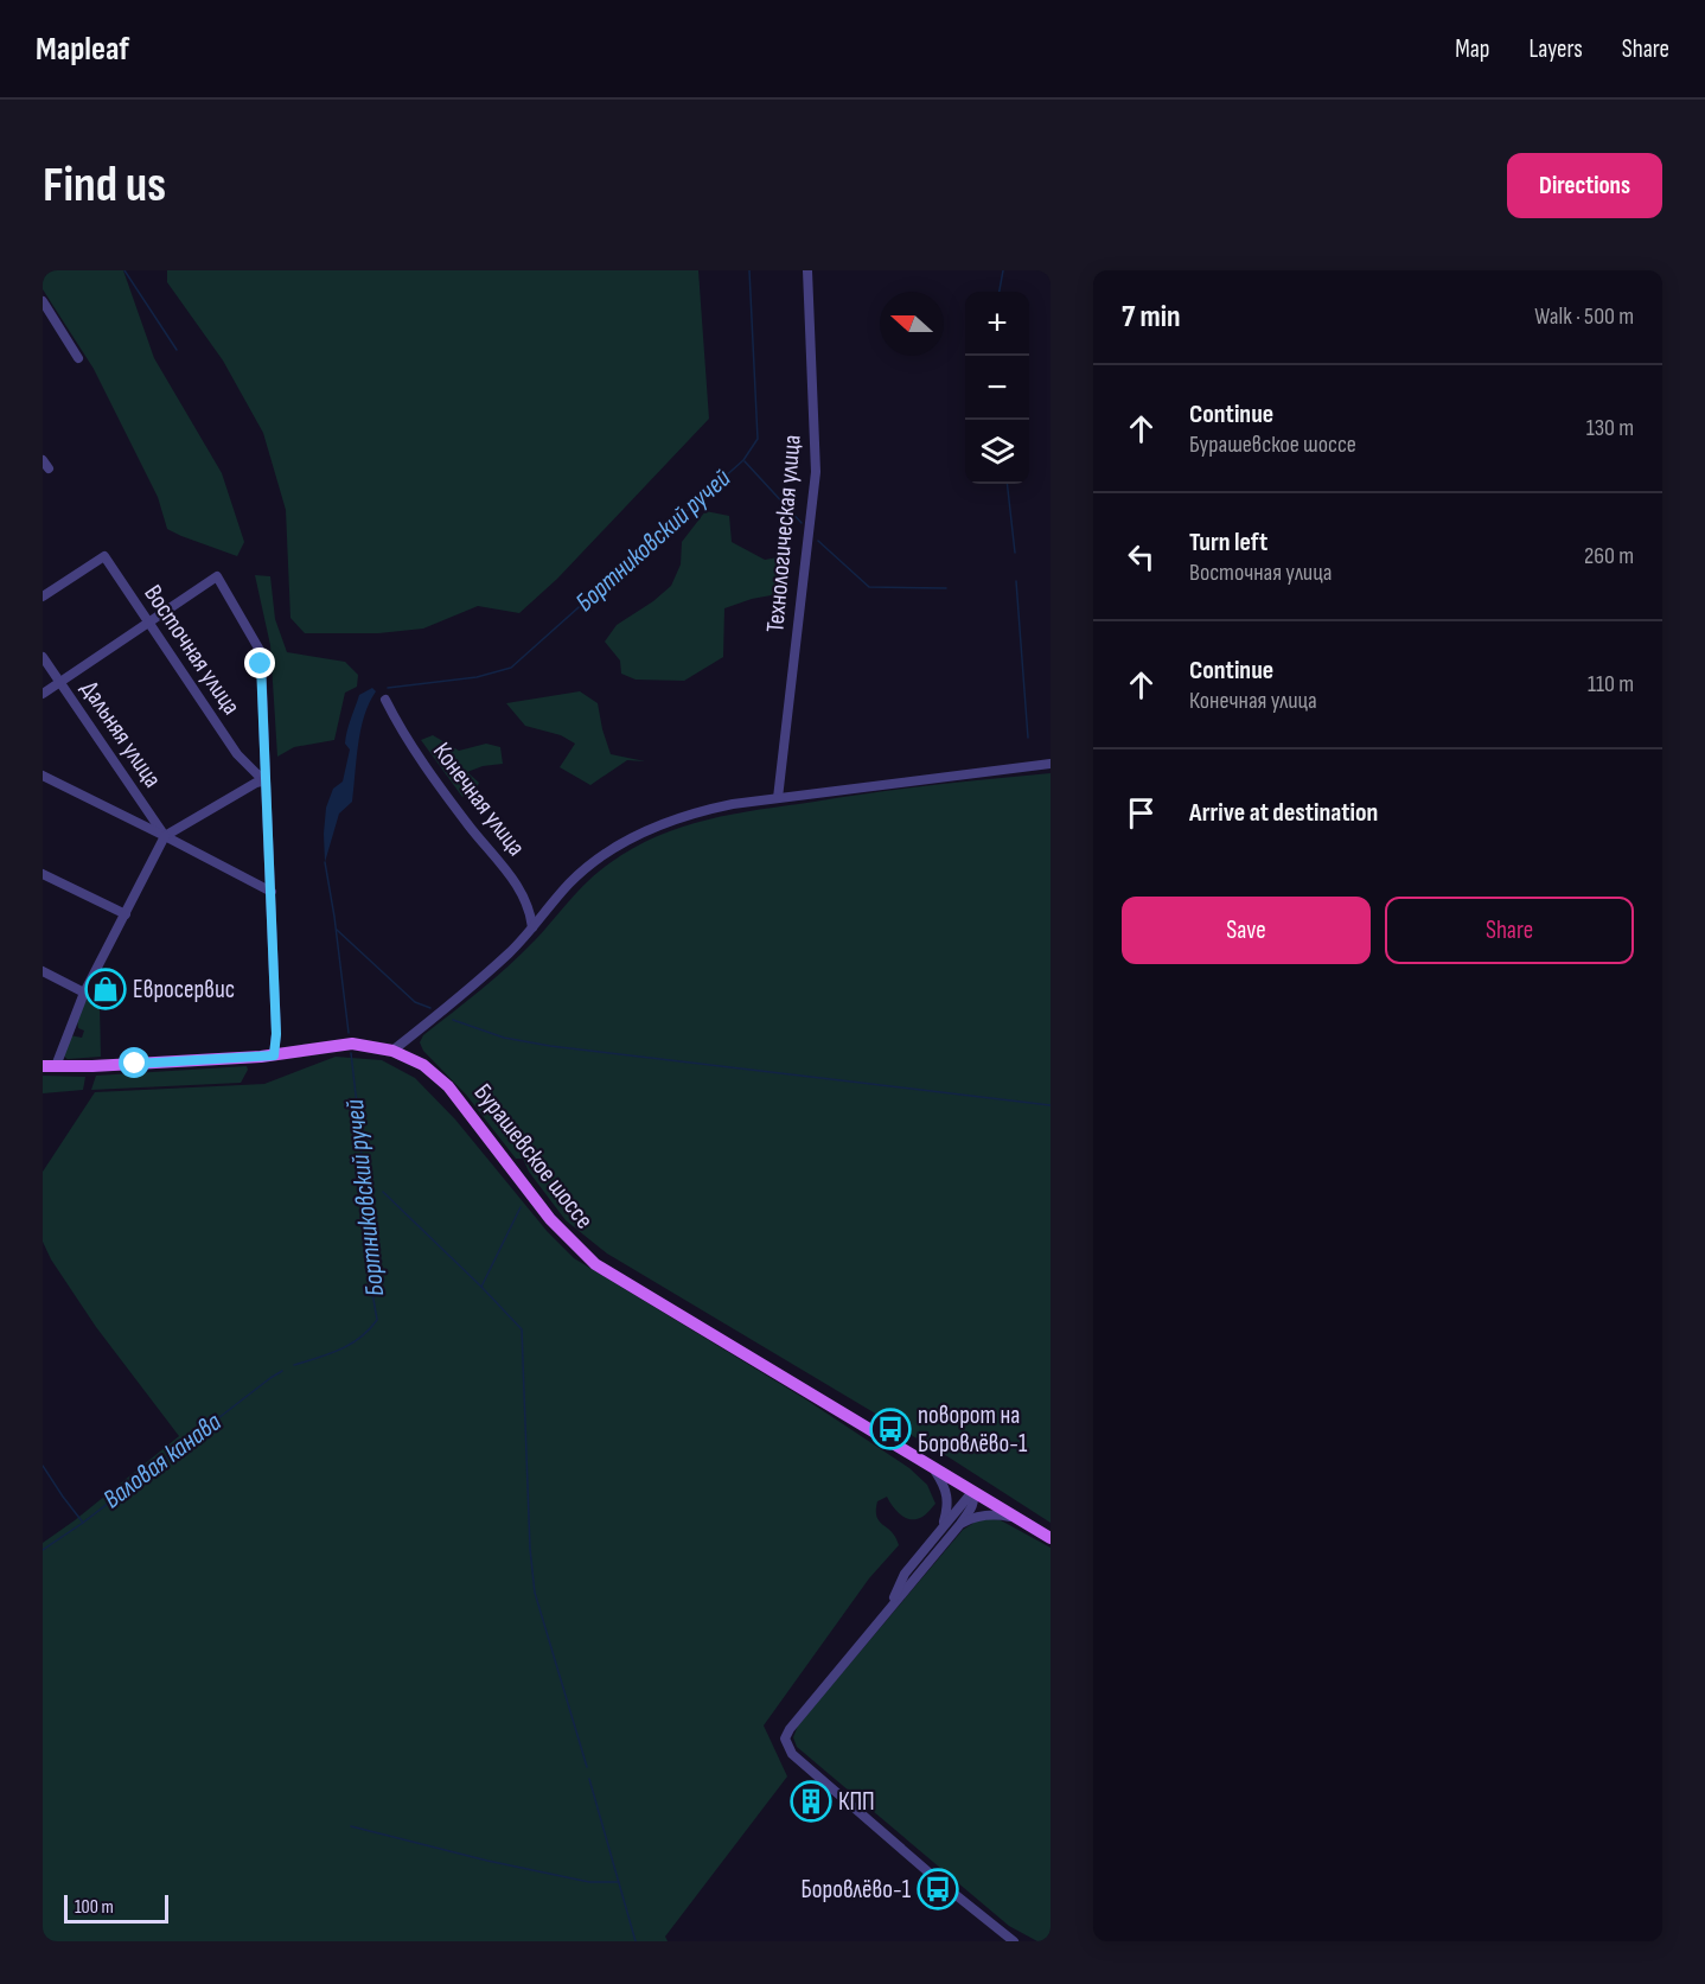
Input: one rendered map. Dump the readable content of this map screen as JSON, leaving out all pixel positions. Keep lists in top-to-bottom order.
{
  "streets": {
    "main road": ["Бурашевское шоссе"],
    "street": [
      "Технологическая улица",
      "Восточная улица",
      "Дальняя улица",
      "Конечная улица"
    ]
  },
  "water": ["Бортниковский ручей", "Валовая канава"],
  "places": {
    "shop": ["Евросервис"],
    "bus stop": ["поворот на Боровлёво-1", "Боровлёво-1"],
    "building": ["КПП"]
  },
  "scale_bar": "100 m",
  "north": "left",
  "page": {
    "header": "Mapleaf",
    "nav": ["Map", "Layers", "Share"],
    "buttons": [
      "Directions",
      ["Save", "Share"]
    ],
    "title": "Find us",
    "heading": ["7 min", "Walk · 500 m"],
    "map_buttons": ["+", "−"],
    "list": [
      ["Continue", "Бурашевское шоссе", "130 m"],
      ["Turn left", "Восточная улица", "260 m"],
      ["Continue", "Конечная улица", "110 m"],
      "Arrive at destination"
    ],
    "scale": "100 m"
  }
}
